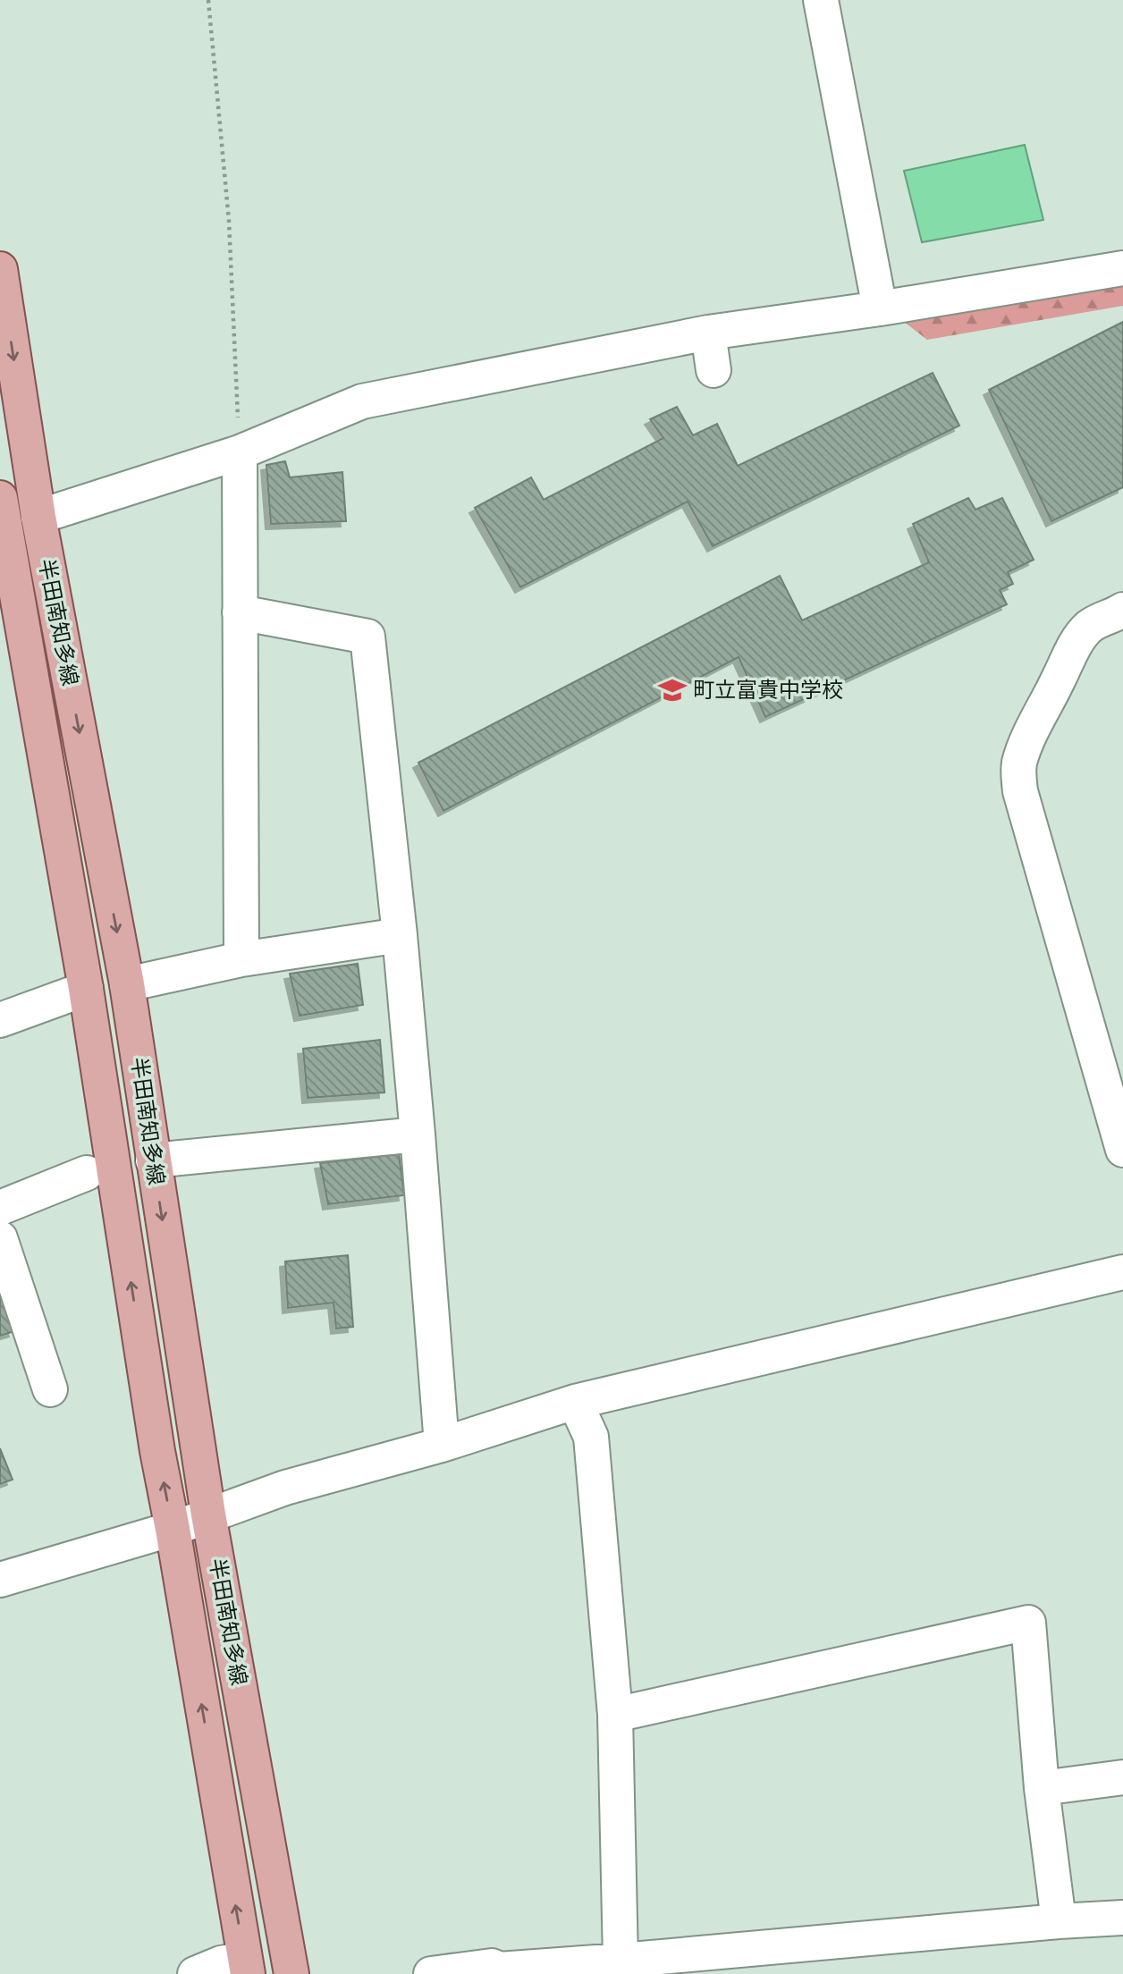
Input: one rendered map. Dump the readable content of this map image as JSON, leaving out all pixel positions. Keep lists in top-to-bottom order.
{
  "streets": {
    "main road": ["半田南知多線"]
  },
  "places": {
    "school or university": ["町立富貴中学校"]
  }
}
